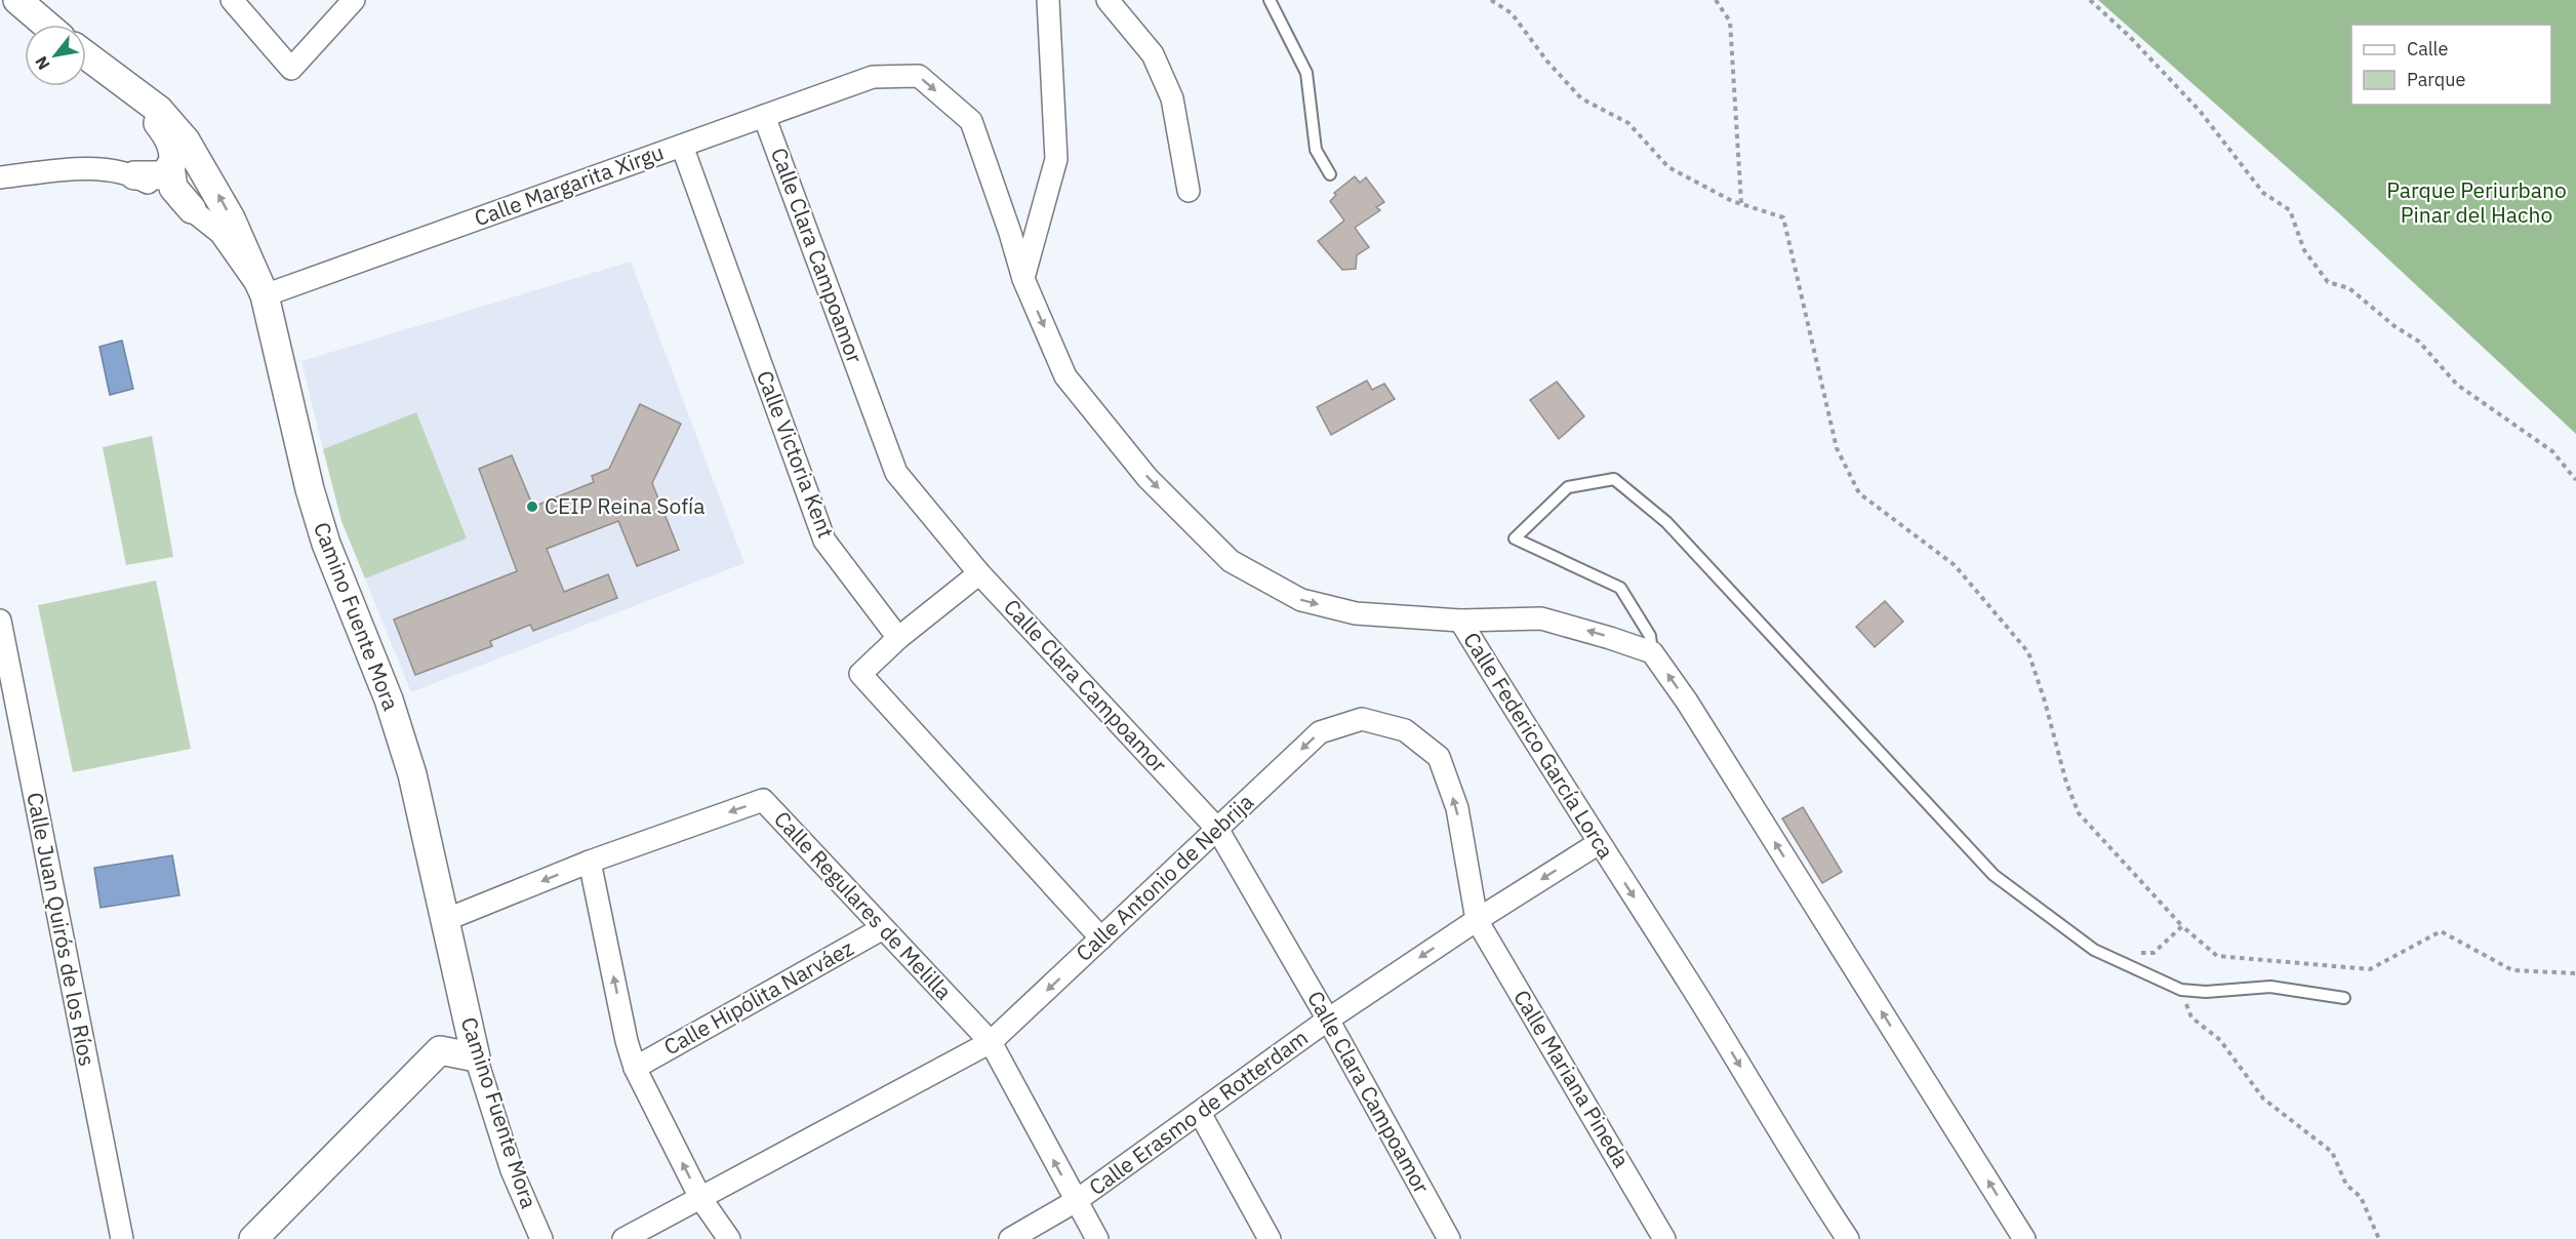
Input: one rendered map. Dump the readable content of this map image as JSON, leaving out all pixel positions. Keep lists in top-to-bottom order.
{
  "streets": {
    "street": [
      "Calle Margarita Xirgu",
      "Calle Clara Campoamor",
      "Calle Victoria Kent",
      "Camino Fuente Mora",
      "Calle Federico García Lorca",
      "Calle Antonio de Nebrija",
      "Calle Regulares de Melilla",
      "Calle Juan Quirós de los Ríos",
      "Calle Hipólita Narváez",
      "Calle Mariana Pineda",
      "Calle Erasmo de Rotterdam"
    ]
  },
  "crossings": [
    ["Calle Margarita Xirgu", "Calle Clara Campoamor"],
    ["Calle Margarita Xirgu", "Calle Victoria Kent"],
    ["Calle Margarita Xirgu", "Camino Fuente Mora"],
    ["Calle Margarita Xirgu", "Calle Federico García Lorca"],
    ["Calle Clara Campoamor", "Calle Antonio de Nebrija"],
    ["Calle Clara Campoamor", "Calle Erasmo de Rotterdam"],
    ["Camino Fuente Mora", "Calle Regulares de Melilla"],
    ["Calle Antonio de Nebrija", "Calle Regulares de Melilla"],
    ["Calle Antonio de Nebrija", "Calle Mariana Pineda"],
    ["Calle Antonio de Nebrija", "Calle Erasmo de Rotterdam"],
    ["Calle Regulares de Melilla", "Calle Hipólita Narváez"],
    ["Calle Regulares de Melilla", "Calle Erasmo de Rotterdam"],
    ["Calle Mariana Pineda", "Calle Erasmo de Rotterdam"]
  ],
  "parks": ["Parque Periurbano Pinar del Hacho"],
  "places": ["CEIP Reina Sofía"],
  "legend": ["Calle", "Parque"],
  "north": "bottom left"
}
